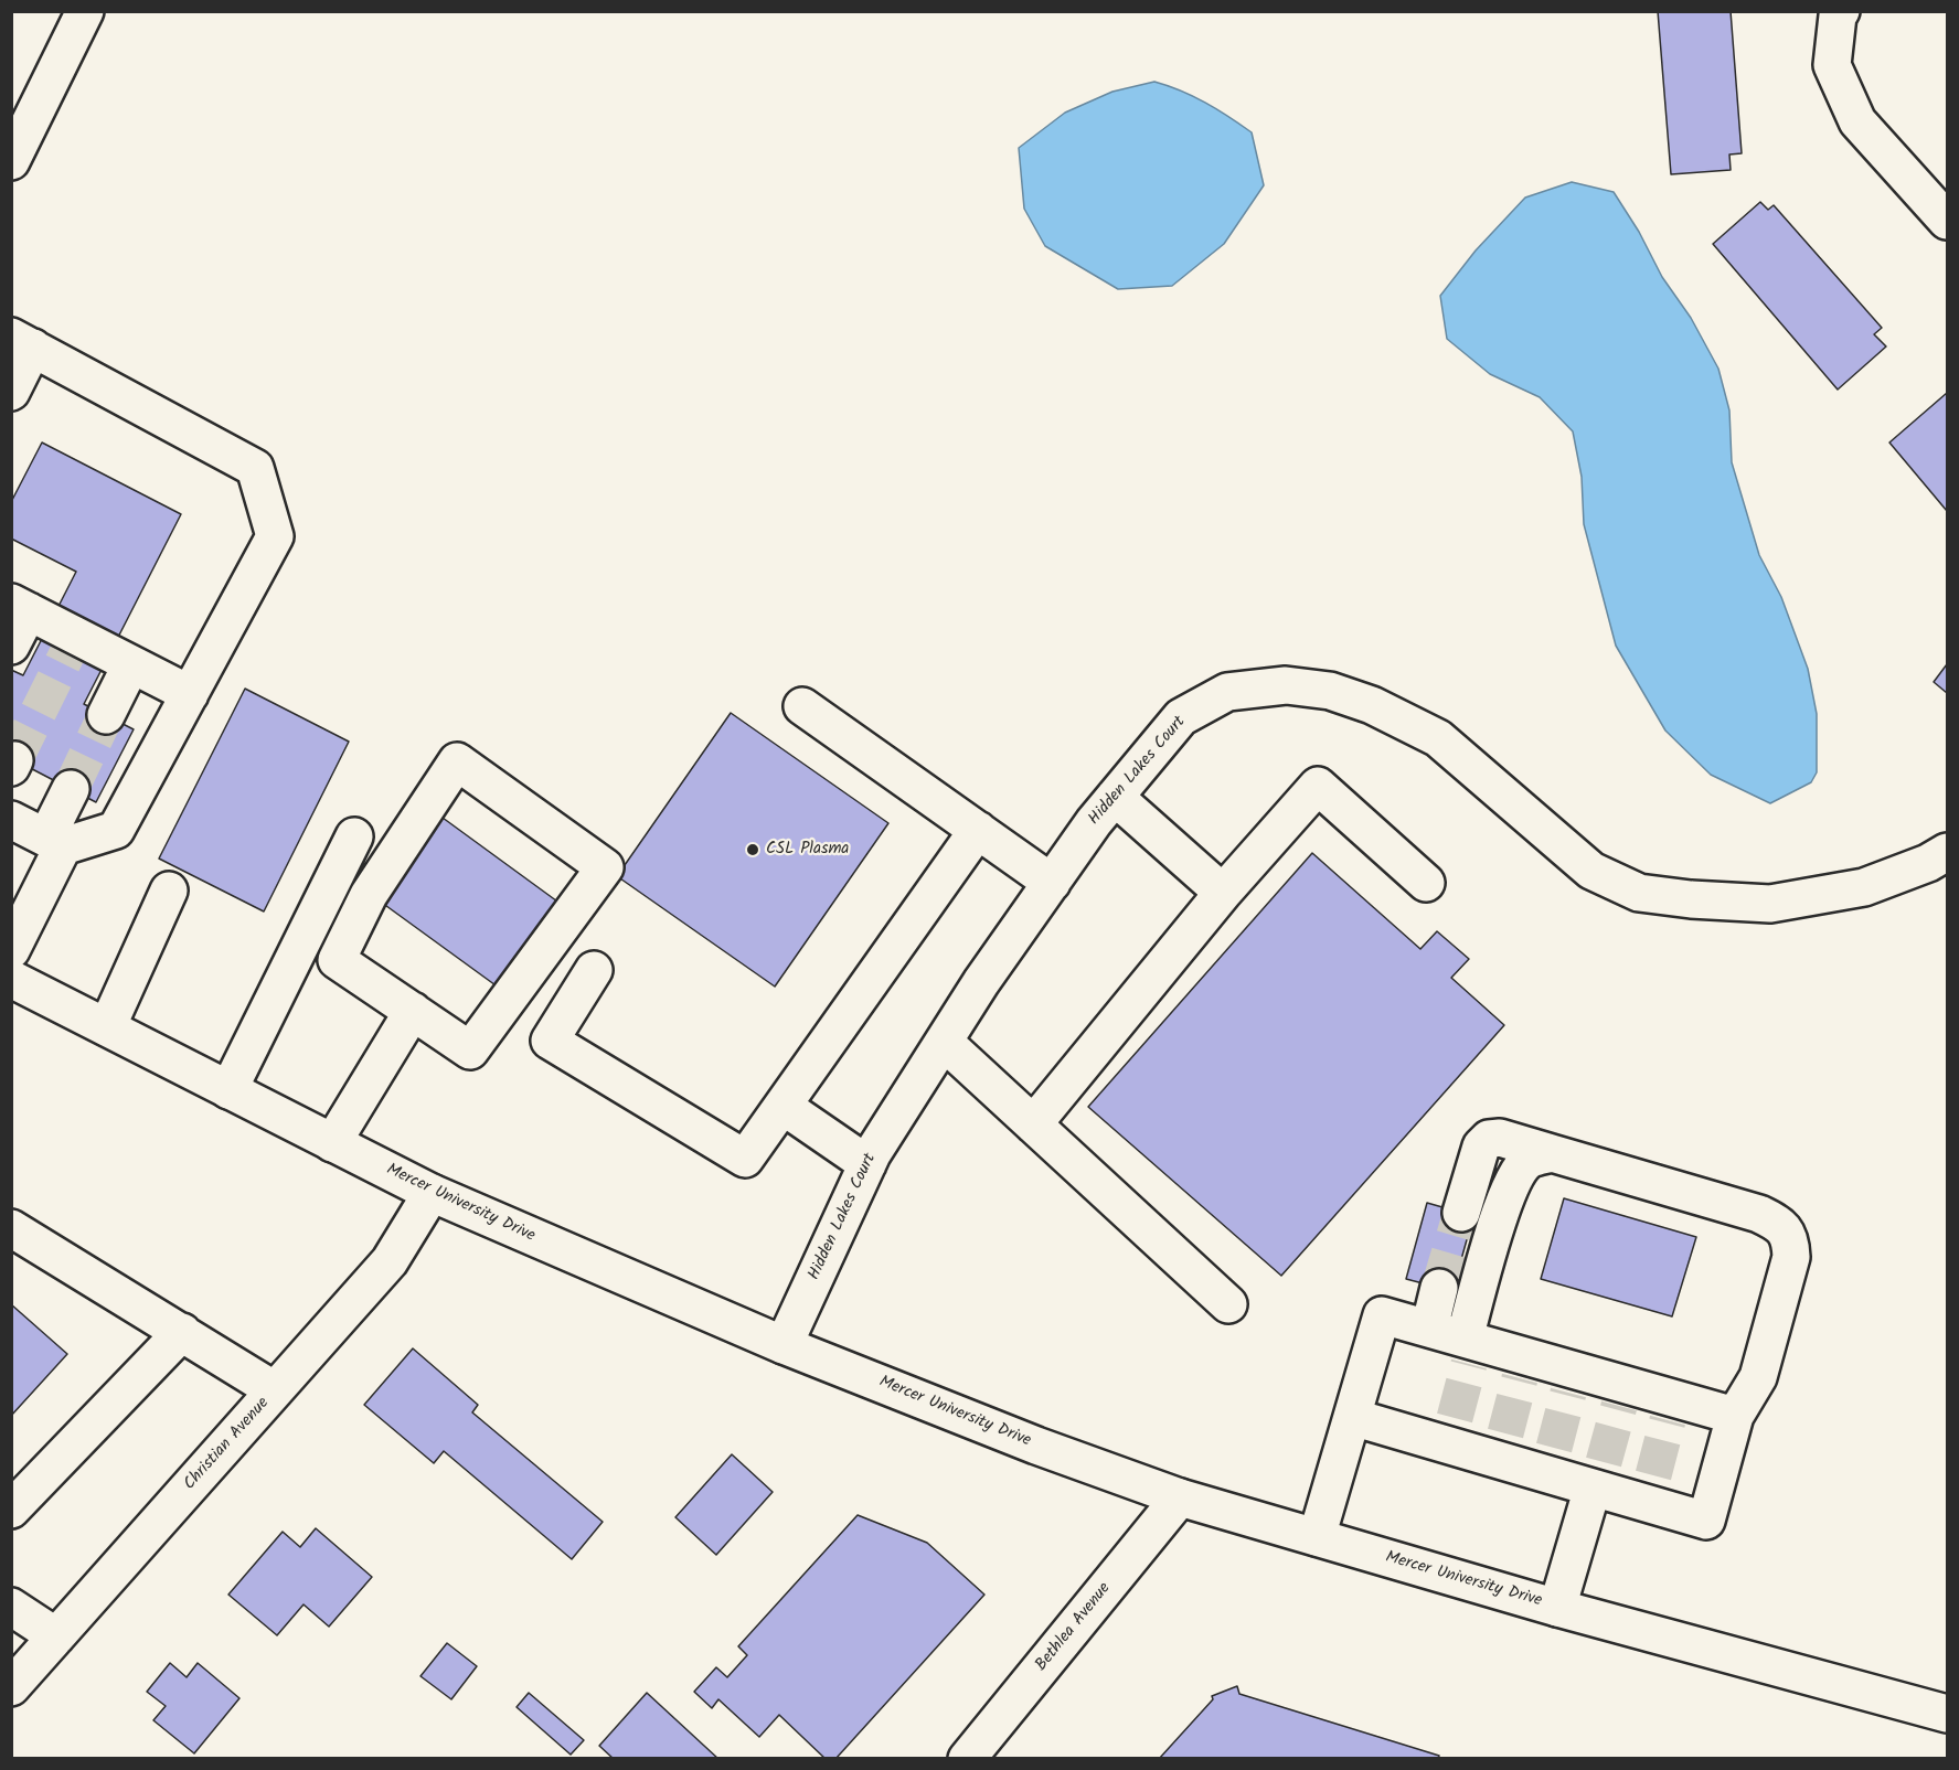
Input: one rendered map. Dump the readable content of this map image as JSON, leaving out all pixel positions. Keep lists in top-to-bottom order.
{
  "streets": {
    "street": [
      "Hidden Lakes Court",
      "Mercer University Drive",
      "Christian Avenue",
      "Bethlea Avenue"
    ]
  },
  "crossings": [
    ["Hidden Lakes Court", "Mercer University Drive"],
    ["Mercer University Drive", "Christian Avenue"],
    ["Mercer University Drive", "Bethlea Avenue"]
  ],
  "places": ["CSL Plasma"]
}
